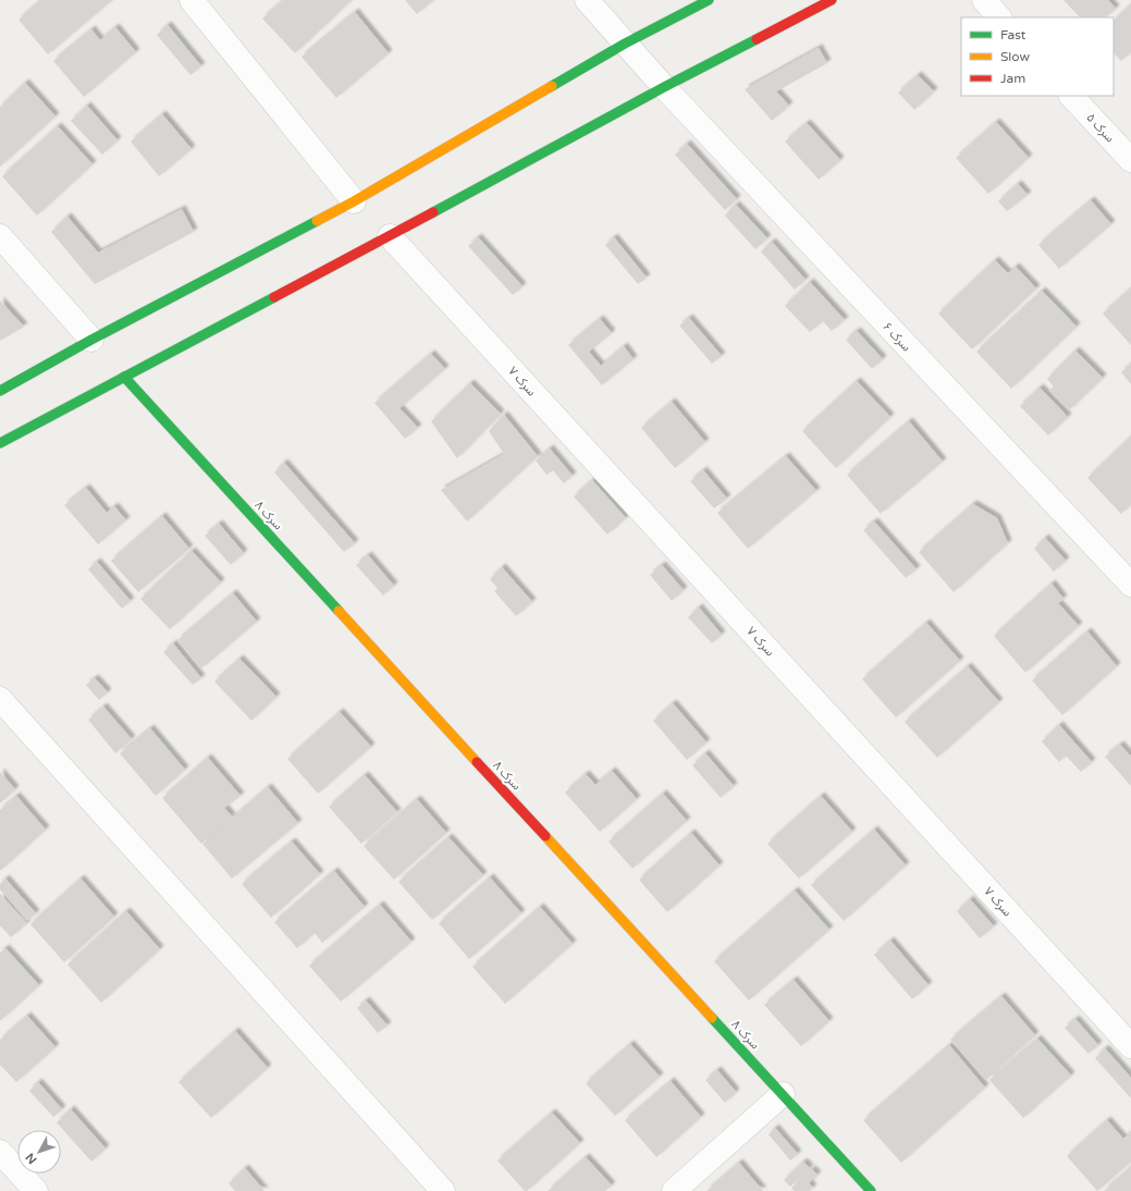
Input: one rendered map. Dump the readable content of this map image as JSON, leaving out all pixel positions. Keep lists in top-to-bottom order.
{
  "streets": {
    "street": [
      "سرک ۵",
      "سرک ۶",
      "سرک ۷",
      "سرک ۸"
    ]
  },
  "legend": ["Fast", "Slow", "Jam"],
  "north": "bottom left"
}
